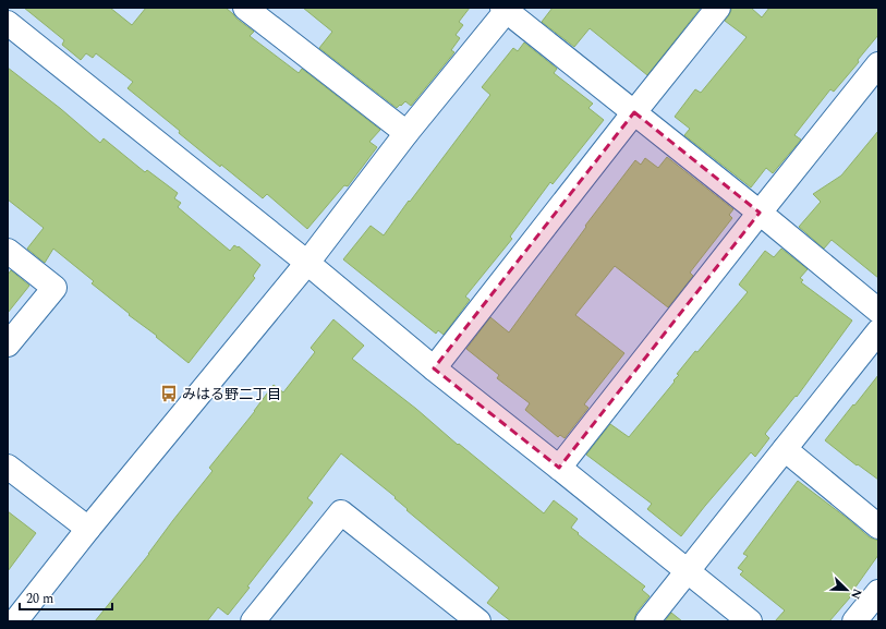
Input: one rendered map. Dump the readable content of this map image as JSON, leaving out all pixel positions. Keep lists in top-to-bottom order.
{
  "places": {
    "bus stop": ["みはる野二丁目"]
  },
  "scale_bar": "20 m",
  "north": "bottom right"
}
